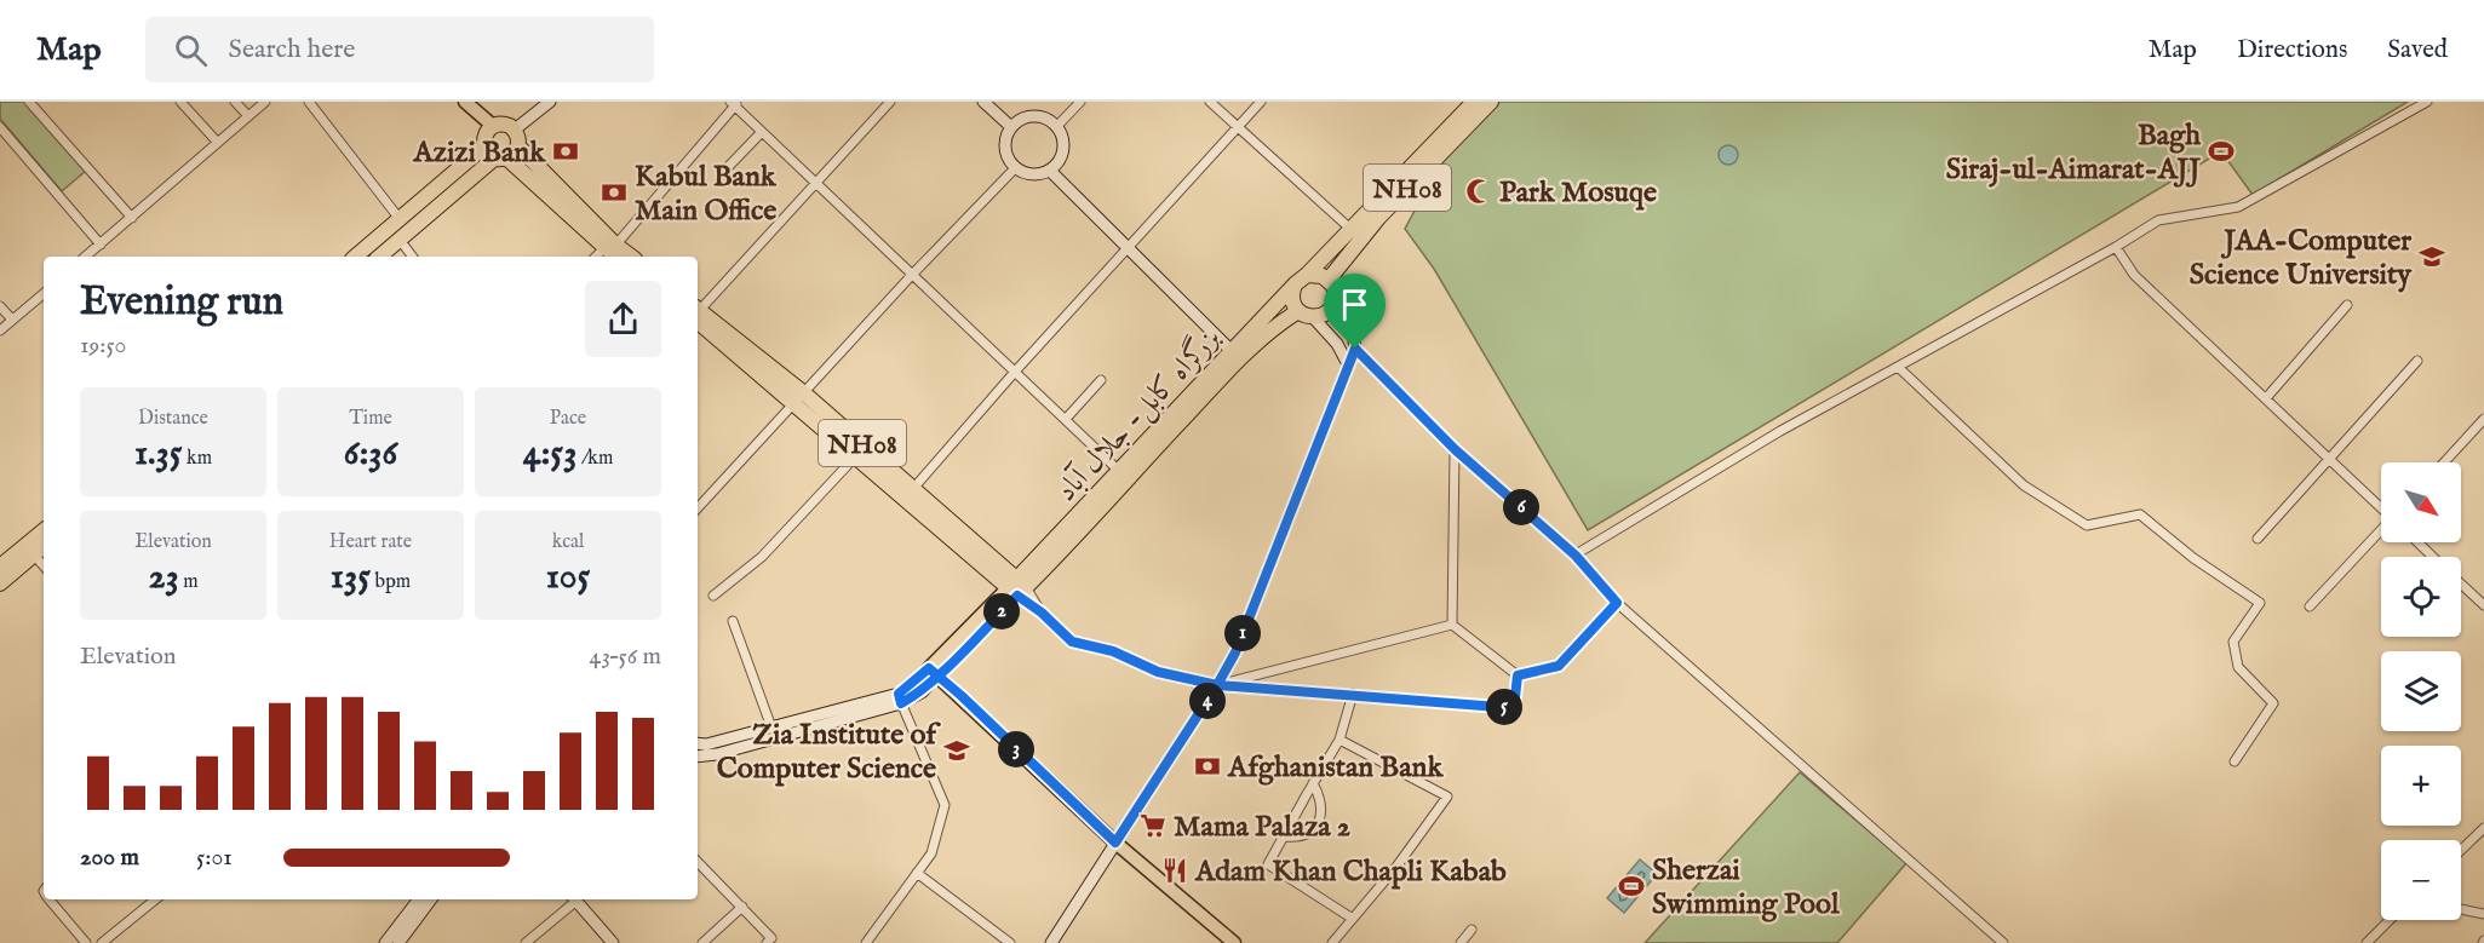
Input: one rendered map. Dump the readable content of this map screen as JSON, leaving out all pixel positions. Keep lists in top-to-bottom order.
{
  "streets": {
    "highway": ["NH08", "بزرگراه کابل- جلال آباد"]
  },
  "crossings": [
    ["NH08", "بزرگراه کابل- جلال آباد"]
  ],
  "places": {
    "bank": ["Azizi Bank", "Kabul Bank Main Office", "Afghanistan Bank"],
    "sports": ["Bagh Siraj-ul-Aimarat-AJJ", "Sherzai Swimming Pool"],
    "mosque": ["Park Mosuqe"],
    "school or university": ["JAA-Computer Science University", "Zia Institute of Computer Science"],
    "supermarket": ["Mama Palaza 2"],
    "restaurant": ["Adam Khan Chapli Kabab"]
  },
  "north": "bottom right",
  "page": {
    "header": "Map",
    "search": "Search here",
    "nav": ["Map", "Directions", "Saved"],
    "heading": ["Evening run", "19:50"],
    "stats": [
      ["Distance", "1.35 km"],
      ["Time", "6:36"],
      ["Pace", "4:53 /km"],
      ["Elevation", "23 m"],
      ["Heart rate", "135 bpm"],
      ["kcal", "105"]
    ],
    "map_buttons": ["+", "−"],
    "pins": [
      "6",
      "2",
      "1",
      "4",
      "5",
      "3"
    ],
    "chart": ["Elevation", "43–56 m"],
    "list": [
      {
        "name": "200 m",
        "note": "5:01"
      }
    ]
  }
}
